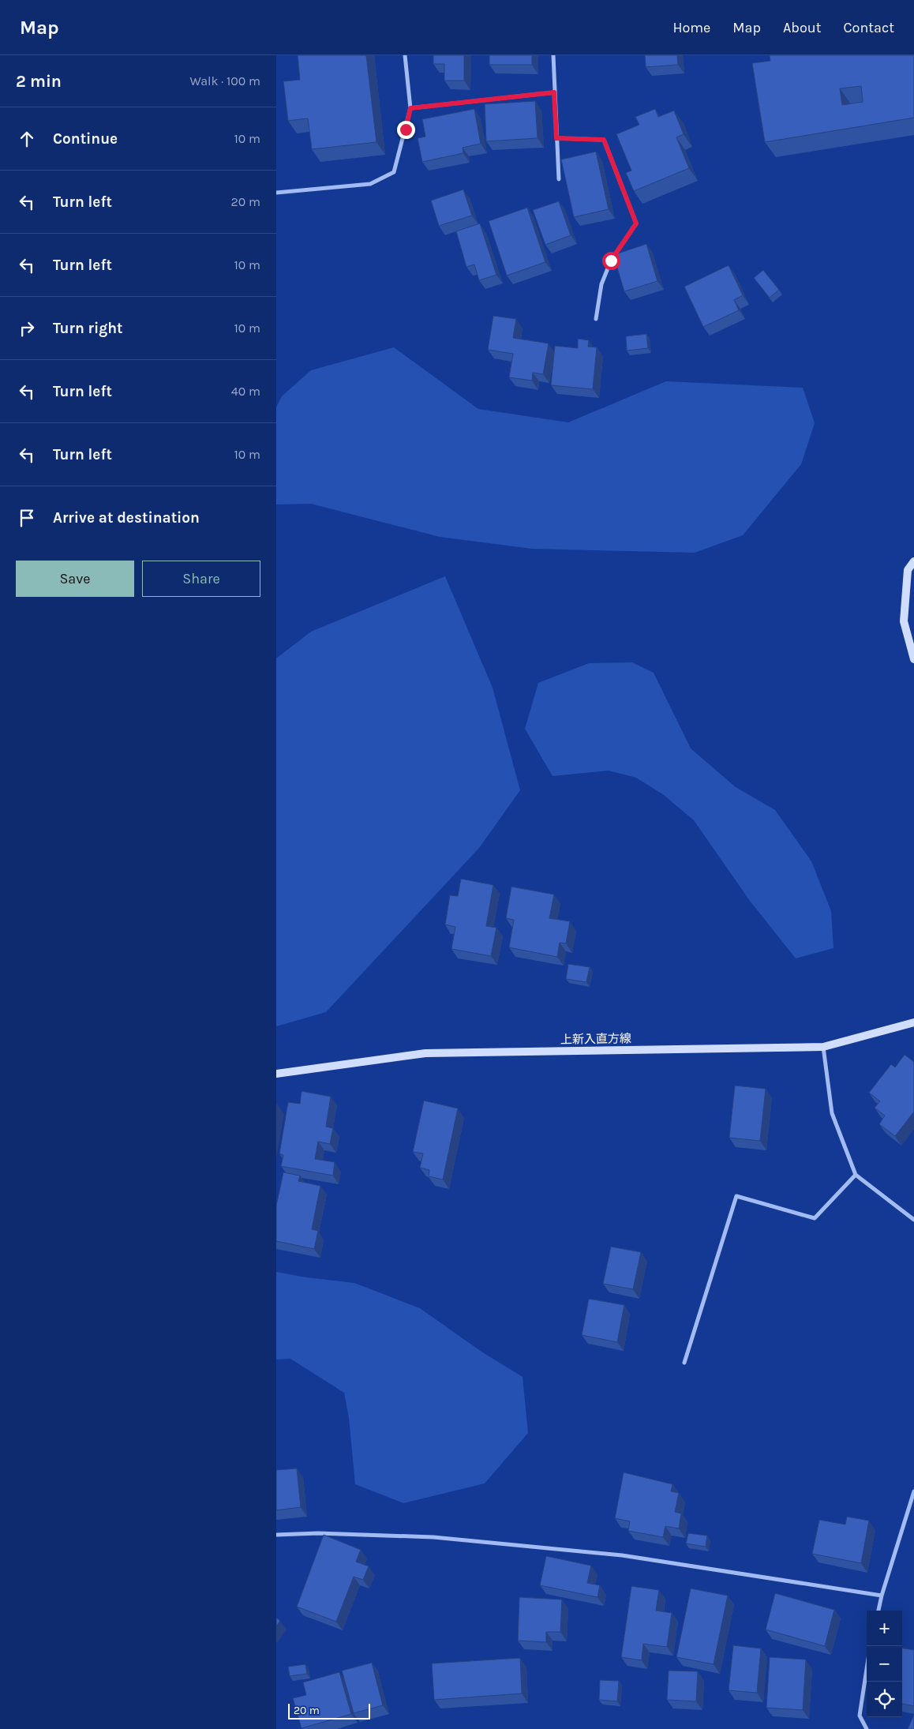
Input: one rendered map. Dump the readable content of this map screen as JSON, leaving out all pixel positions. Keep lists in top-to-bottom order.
{
  "streets": {
    "main road": ["上新入直方線"]
  },
  "scale_bar": "20 m",
  "page": {
    "header": "Map",
    "nav": [
      "Home",
      "Map",
      "About",
      "Contact"
    ],
    "heading": ["2 min", "Walk · 100 m"],
    "list": [
      ["Continue", "10 m"],
      ["Turn left", "20 m"],
      ["Turn left", "10 m"],
      ["Turn right", "10 m"],
      ["Turn left", "40 m"],
      ["Turn left", "10 m"],
      "Arrive at destination"
    ],
    "buttons": ["Save", "Share"],
    "map_buttons": ["+", "−"],
    "scale": "20 m"
  }
}
